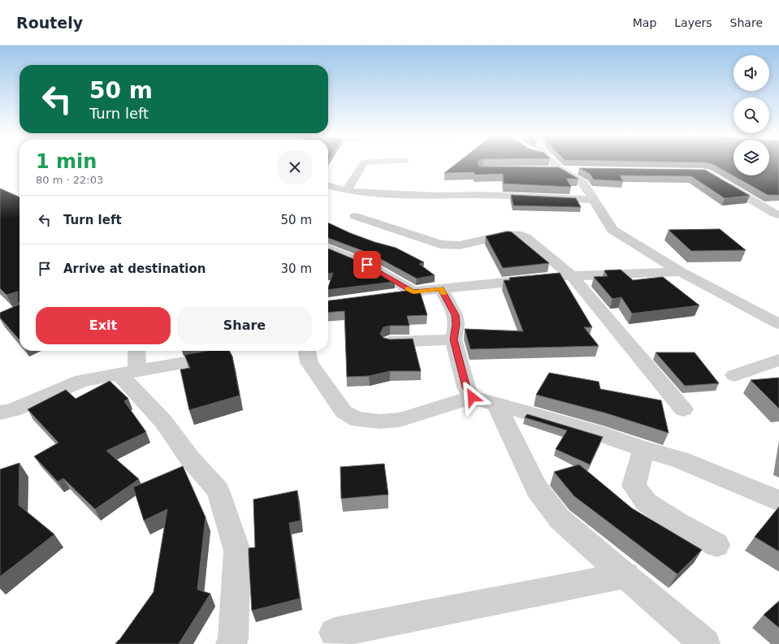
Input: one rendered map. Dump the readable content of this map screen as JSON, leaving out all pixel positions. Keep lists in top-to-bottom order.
{
  "page": {
    "header": "Routely",
    "nav": ["Map", "Layers", "Share"],
    "turn": ["50 m", "Turn left"],
    "heading": ["1 min", "80 m · 22:03"],
    "list": [
      {
        "name": "Turn left",
        "value": "50 m"
      },
      {
        "name": "Arrive at destination",
        "value": "30 m"
      }
    ],
    "buttons": ["Exit", "Share"]
  }
}
